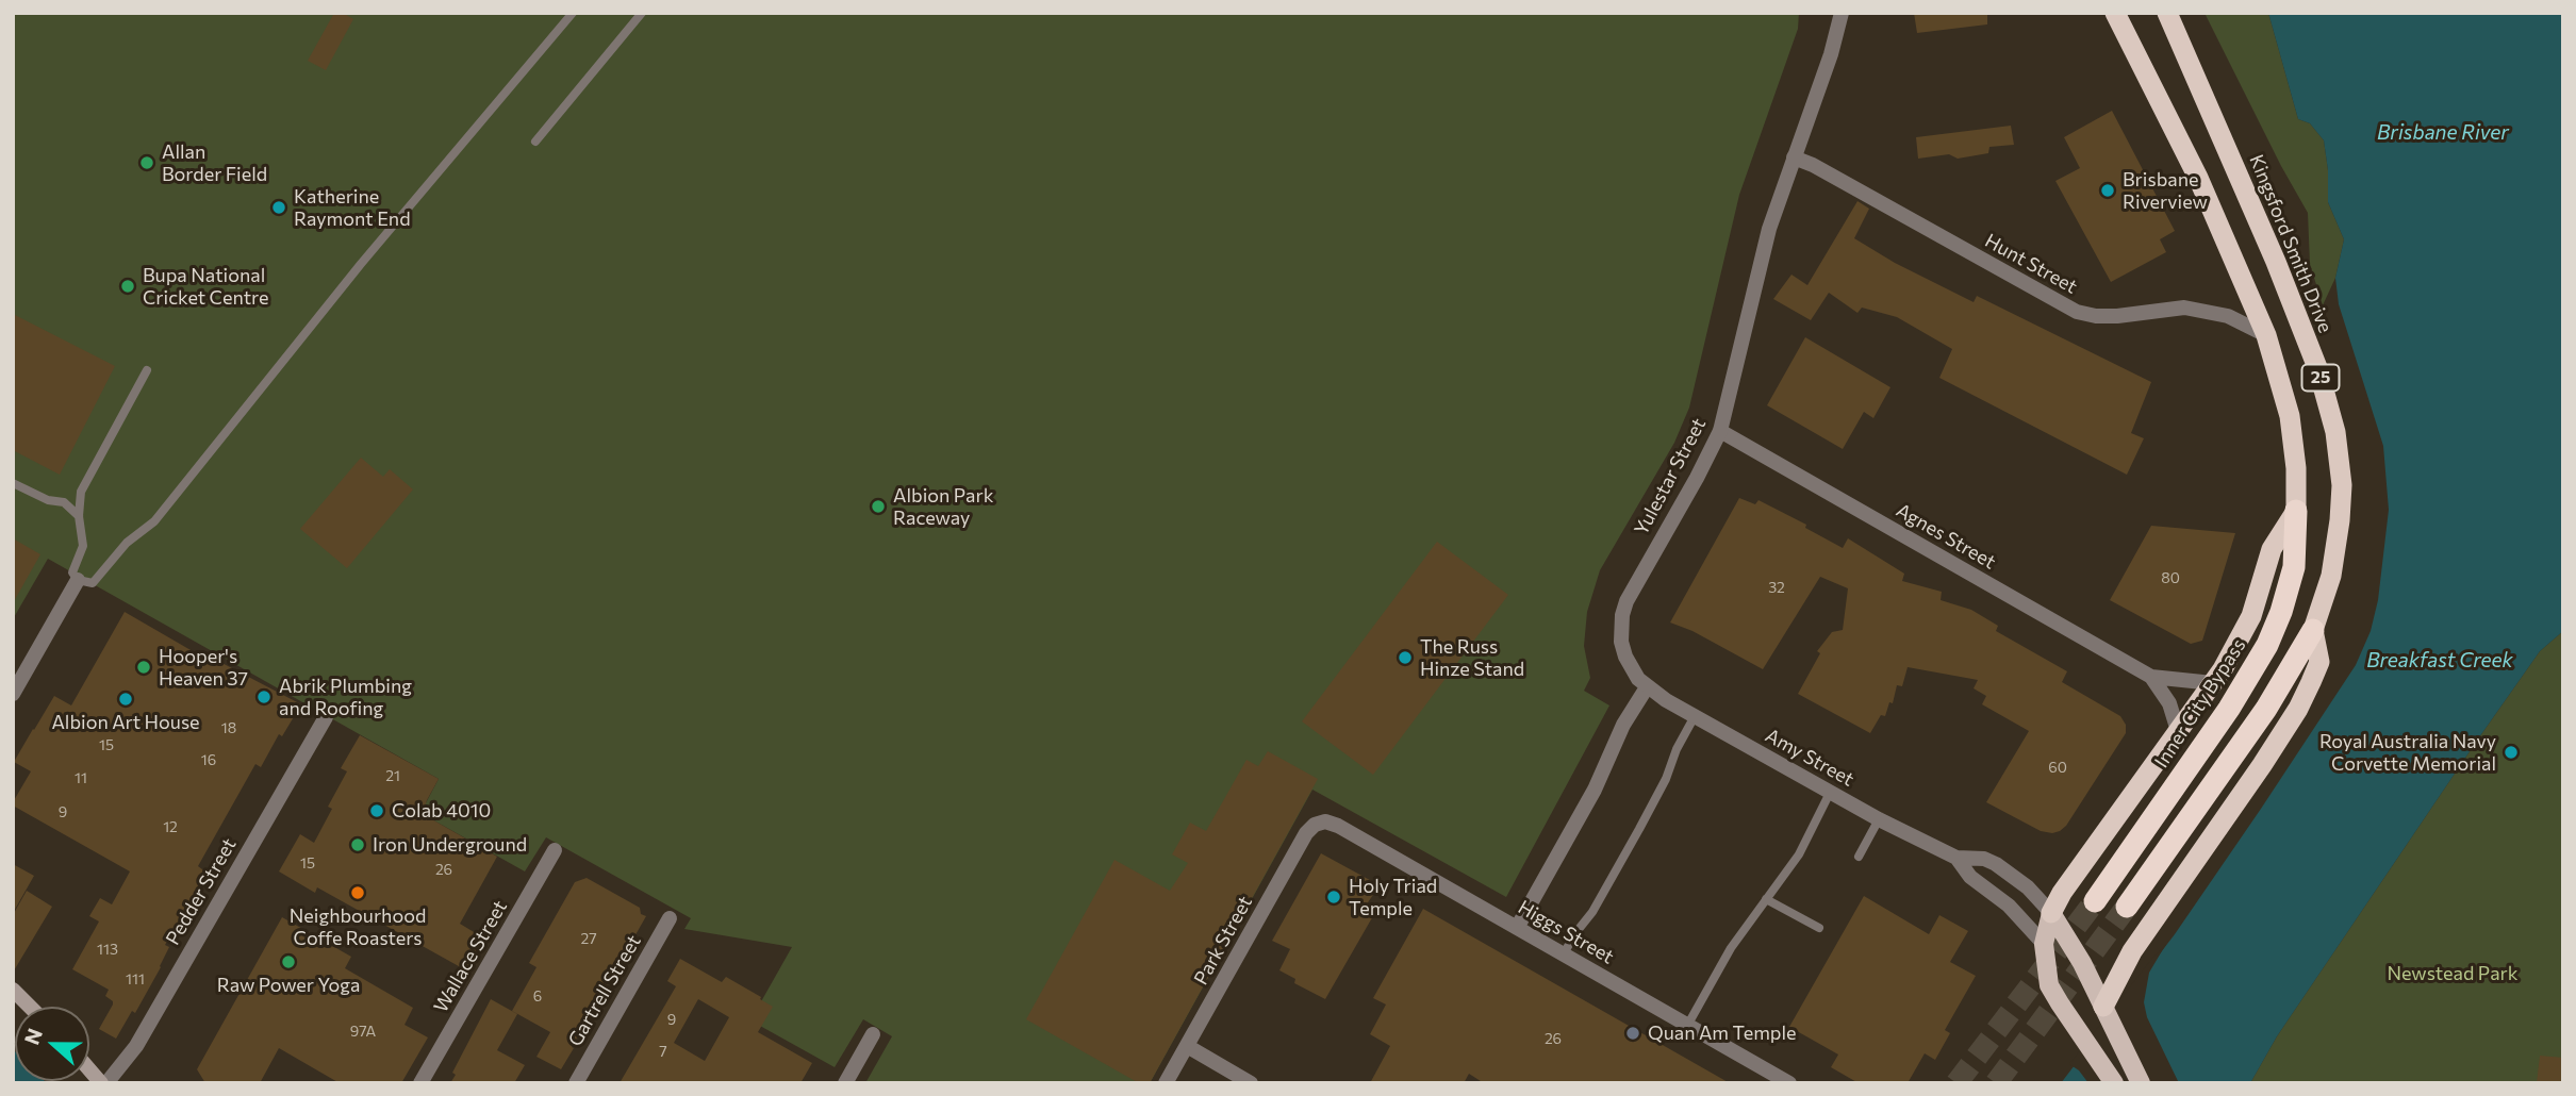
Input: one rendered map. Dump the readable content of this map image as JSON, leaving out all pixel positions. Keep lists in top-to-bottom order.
{
  "streets": {
    "highway": ["Kingsford Smith Drive", "25", "Inner City Bypass"],
    "street": [
      "Hunt Street",
      "Yulestar Street",
      "Agnes Street",
      "Amy Street",
      "Pedder Street",
      "Higgs Street",
      "Park Street",
      "Wallace Street",
      "Gartrell Street"
    ]
  },
  "crossings": [
    ["Kingsford Smith Drive", "25"],
    ["Hunt Street", "25"],
    ["Hunt Street", "Yulestar Street"],
    ["25", "Inner City Bypass"],
    ["Yulestar Street", "Agnes Street"],
    ["Yulestar Street", "Amy Street"],
    ["Higgs Street", "Park Street"]
  ],
  "water": ["Brisbane River", "Breakfast Creek"],
  "parks": ["Newstead Park"],
  "places": [
    "Allan Border Field",
    "Brisbane Riverview",
    "Katherine Raymont End",
    "Bupa National Cricket Centre",
    "Albion Park Raceway",
    "The Russ Hinze Stand",
    "Hooper's Heaven 37",
    "Abrik Plumbing and Roofing",
    "Albion Art House",
    "Royal Australia Navy Corvette Memorial",
    "Colab 4010",
    "Iron Underground",
    "Neighbourhood Coffe Roasters",
    "Holy Triad Temple",
    "Raw Power Yoga",
    "Quan Am Temple"
  ],
  "house_numbers": [
    "80",
    "32",
    "18",
    "15",
    "16",
    "60",
    "21",
    "11",
    "9",
    "12",
    "15",
    "26",
    "27",
    "113",
    "111",
    "6",
    "9",
    "97A",
    "26",
    "7"
  ],
  "north": "left"
}
